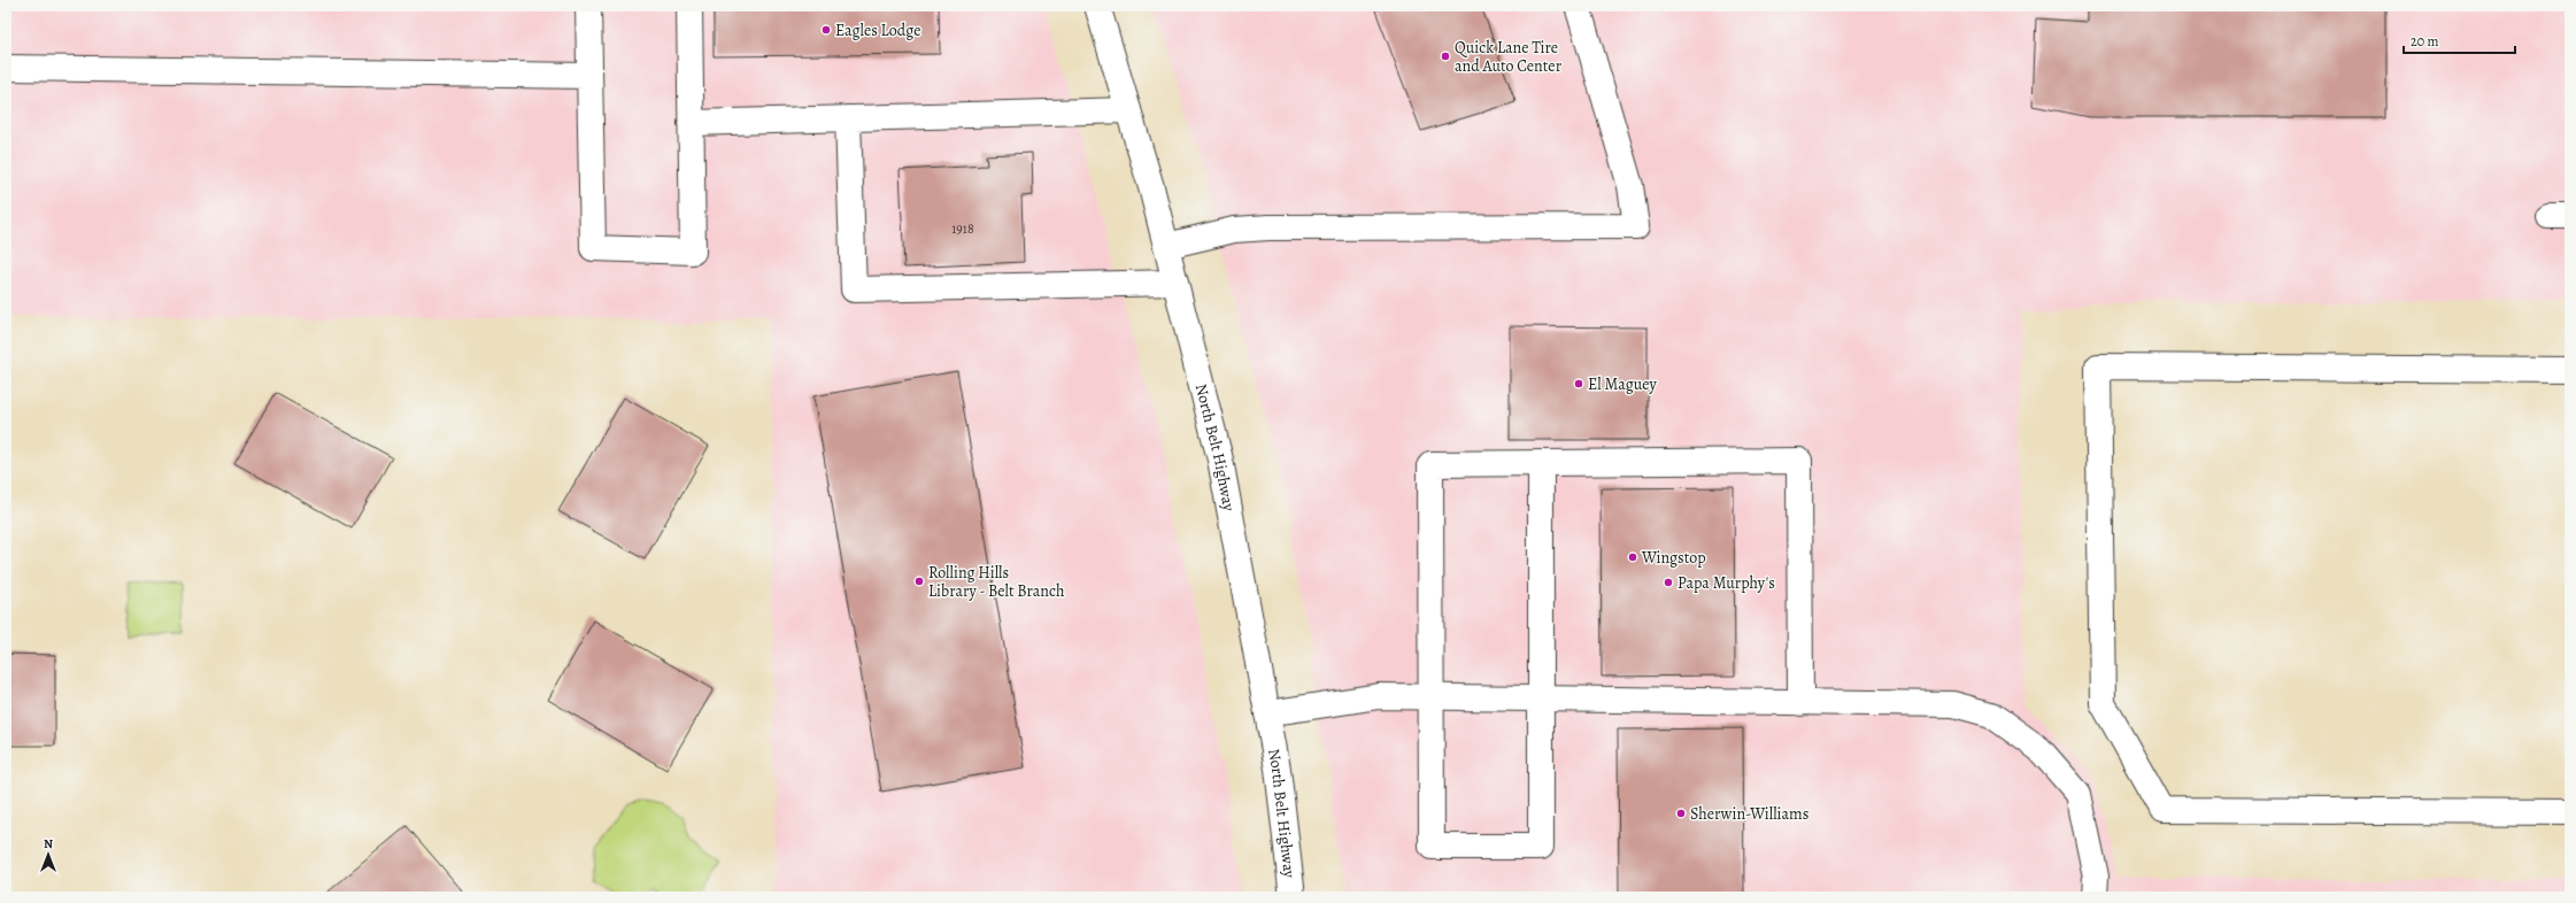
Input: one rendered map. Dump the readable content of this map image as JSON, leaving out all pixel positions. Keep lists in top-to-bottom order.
{
  "streets": {
    "main road": ["North Belt Highway"]
  },
  "places": [
    "Eagles Lodge",
    "Quick Lane Tire and Auto Center",
    "El Maguey",
    "Wingstop",
    "Rolling Hills Library - Belt Branch",
    "Papa Murphy's",
    "Sherwin-Williams"
  ],
  "house_numbers": ["1918"],
  "scale_bar": "20 m",
  "north": "top"
}
